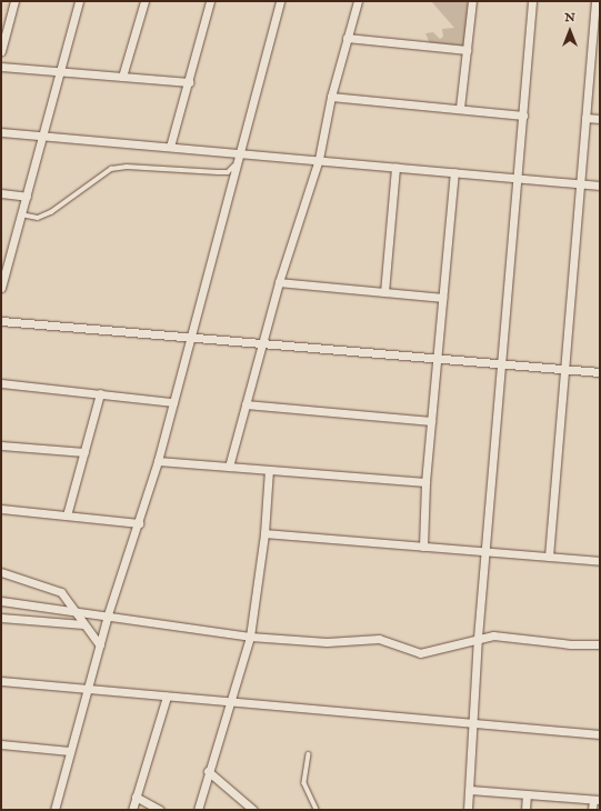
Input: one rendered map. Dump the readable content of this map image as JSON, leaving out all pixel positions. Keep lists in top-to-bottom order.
{
  "north": "top"
}
